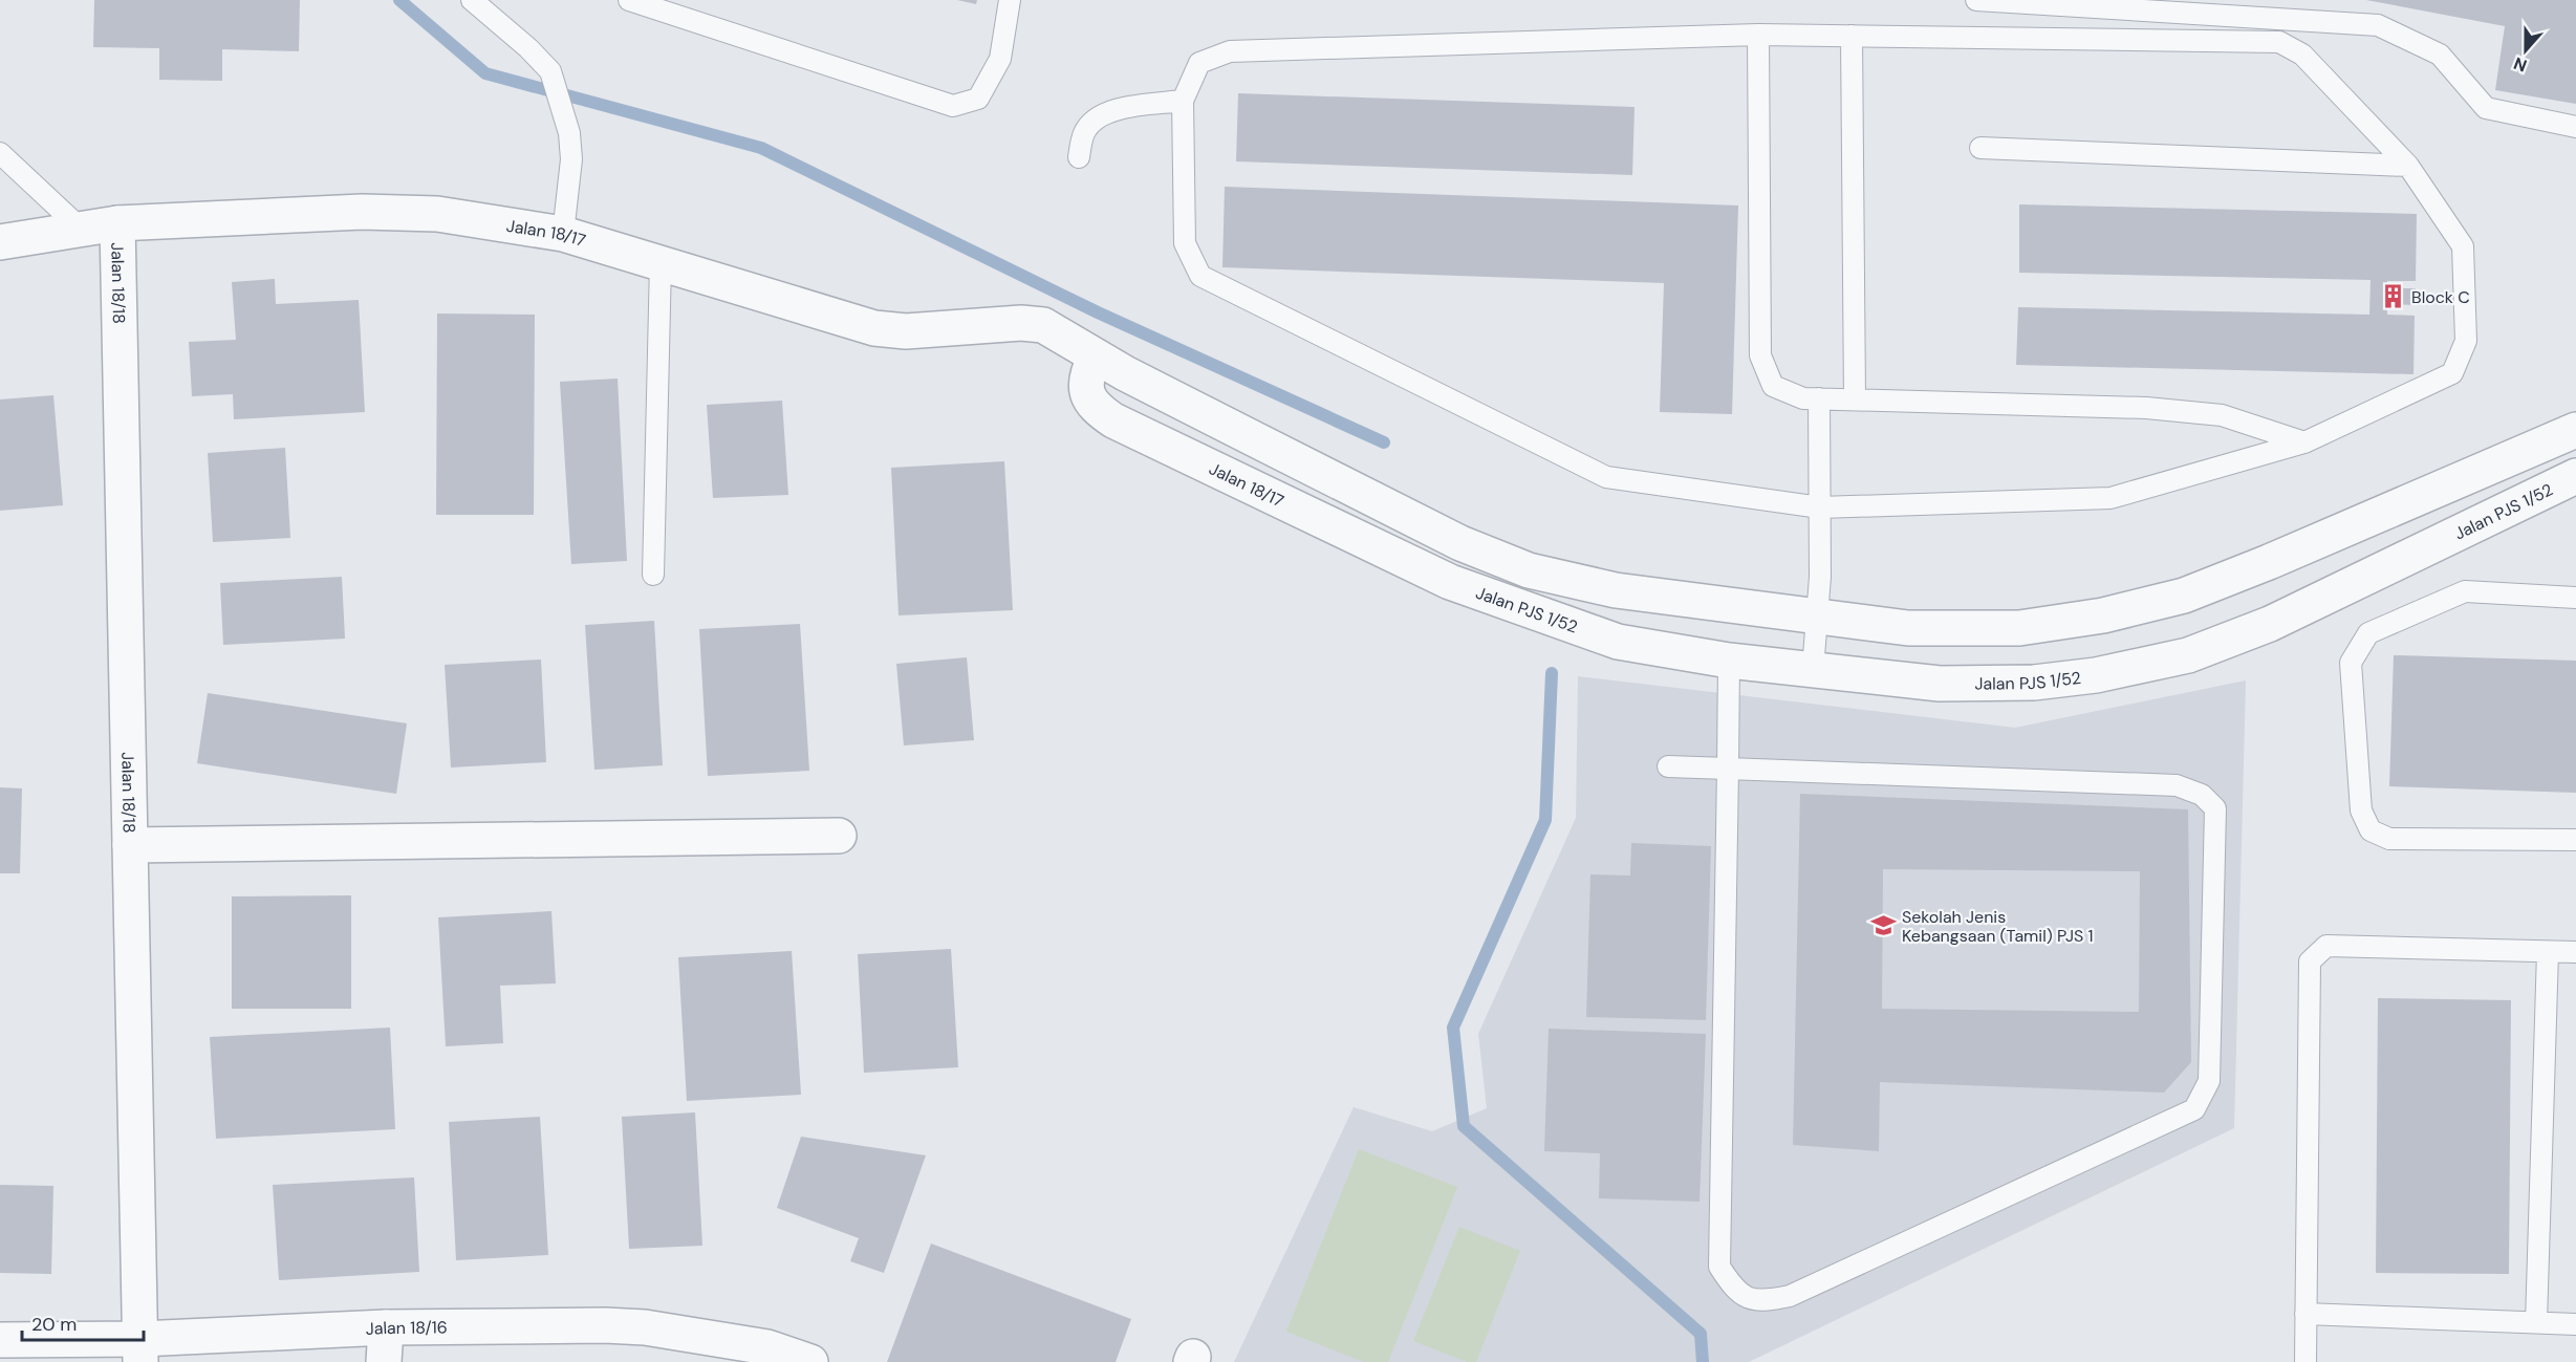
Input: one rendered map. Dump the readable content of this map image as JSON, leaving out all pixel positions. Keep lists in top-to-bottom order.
{
  "streets": {
    "street": [
      "Jalan 18/17",
      "Jalan 18/18",
      "Jalan PJS 1/52",
      "Jalan 18/16"
    ]
  },
  "crossings": [
    ["Jalan 18/17", "Jalan 18/18"],
    ["Jalan 18/17", "Jalan PJS 1/52"],
    ["Jalan 18/18", "Jalan 18/16"]
  ],
  "places": {
    "building": ["Block C"],
    "school or university": ["Sekolah Jenis Kebangsaan (Tamil) PJS 1"]
  },
  "scale_bar": "20 m",
  "north": "bottom"
}
